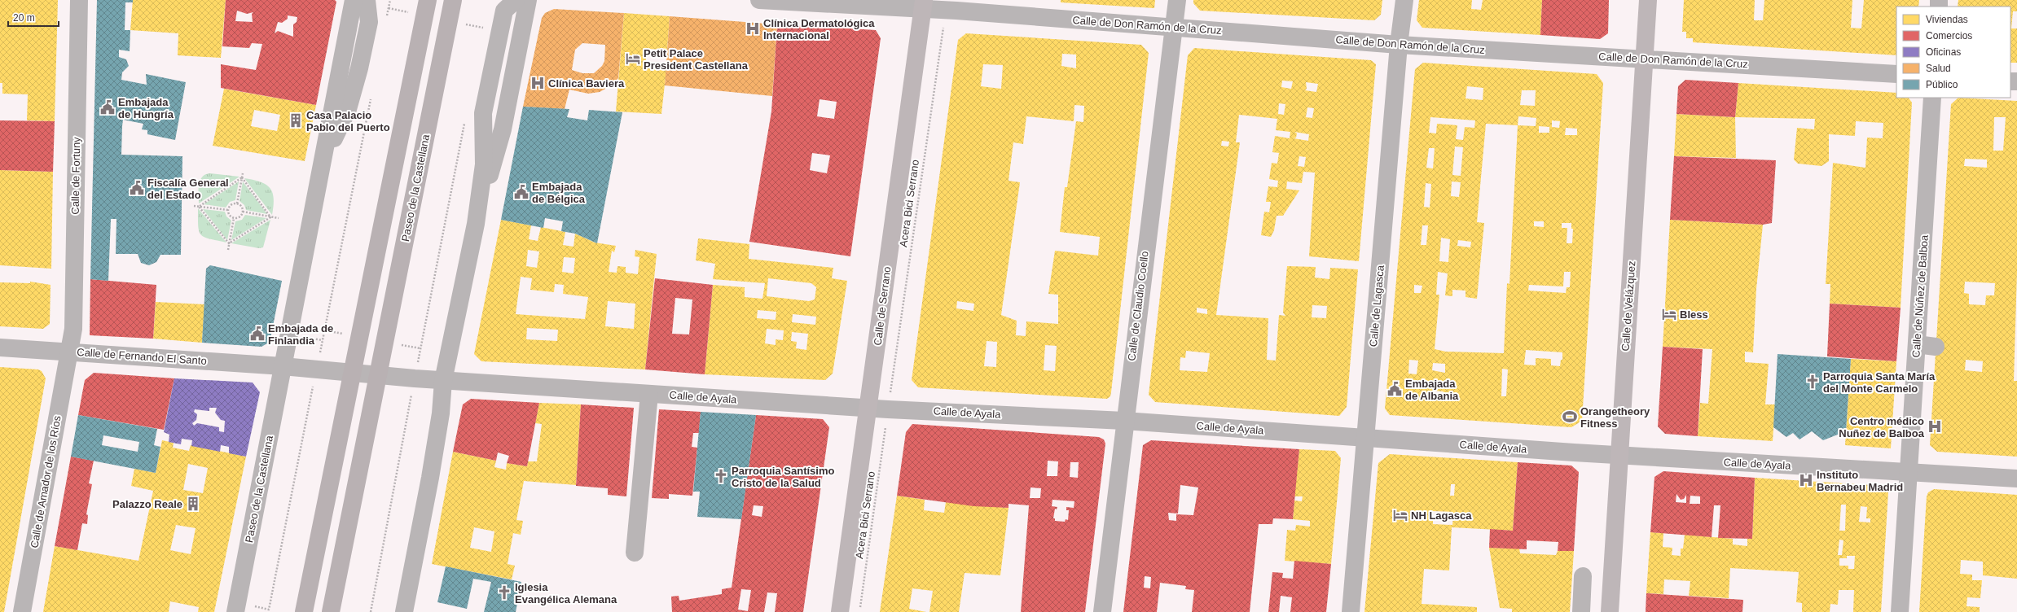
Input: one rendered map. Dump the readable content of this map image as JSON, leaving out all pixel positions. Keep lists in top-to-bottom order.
{
  "streets": {
    "highway": ["Paseo de la Castellana"],
    "main road": ["Calle de Serrano", "Calle de Velázquez"],
    "street": [
      "Calle de Don Ramón de la Cruz",
      "Calle de Fortuny",
      "Calle de Núñez de Balboa",
      "Calle de Claudio Coello",
      "Calle de Lagasca",
      "Calle de Fernando El Santo",
      "Calle de Ayala",
      "Calle de Amador de los Ríos"
    ],
    "path": ["Acera Bici Serrano"]
  },
  "crossings": [
    ["Calle de Don Ramón de la Cruz", "Calle de Serrano"],
    ["Calle de Don Ramón de la Cruz", "Calle de Claudio Coello"],
    ["Calle de Don Ramón de la Cruz", "Calle de Lagasca"],
    ["Calle de Don Ramón de la Cruz", "Calle de Velázquez"],
    ["Calle de Fortuny", "Calle de Fernando El Santo"],
    ["Calle de Fortuny", "Calle de Amador de los Ríos"],
    ["Paseo de la Castellana", "Calle de Fernando El Santo"],
    ["Calle de Núñez de Balboa", "Calle de Ayala"],
    ["Calle de Serrano", "Calle de Ayala"],
    ["Calle de Claudio Coello", "Calle de Ayala"],
    ["Calle de Lagasca", "Calle de Ayala"],
    ["Calle de Velázquez", "Calle de Ayala"],
    ["Calle de Fernando El Santo", "Calle de Amador de los Ríos"]
  ],
  "places": {
    "hospital": [
      "Clínica Dermatológica Internacional",
      "Clínica Baviera",
      "Centro médico Nuñez de Balboa",
      "Instituto Bernabeu Madrid"
    ],
    "hotel": ["Petit Palace President Castellana", "Bless", "NH Lagasca"],
    "public building": [
      "Embajada de Hungría",
      "Fiscalía General del Estado",
      "Embajada de Bélgica",
      "Embajada de Finlandia",
      "Embajada de Albania"
    ],
    "building": ["Casa Palacio Pablo del Puerto", "Palazzo Reale"],
    "church": ["Parroquia Santa María del Monte Carmelo", "Parroquia Santísimo Cristo de la Salud", "Iglesia Evangélica Alemana"],
    "sports": ["Orangetheory Fitness"]
  },
  "legend": [
    "Viviendas",
    "Comercios",
    "Oficinas",
    "Salud",
    "Público"
  ],
  "scale_bar": "20 m"
}
